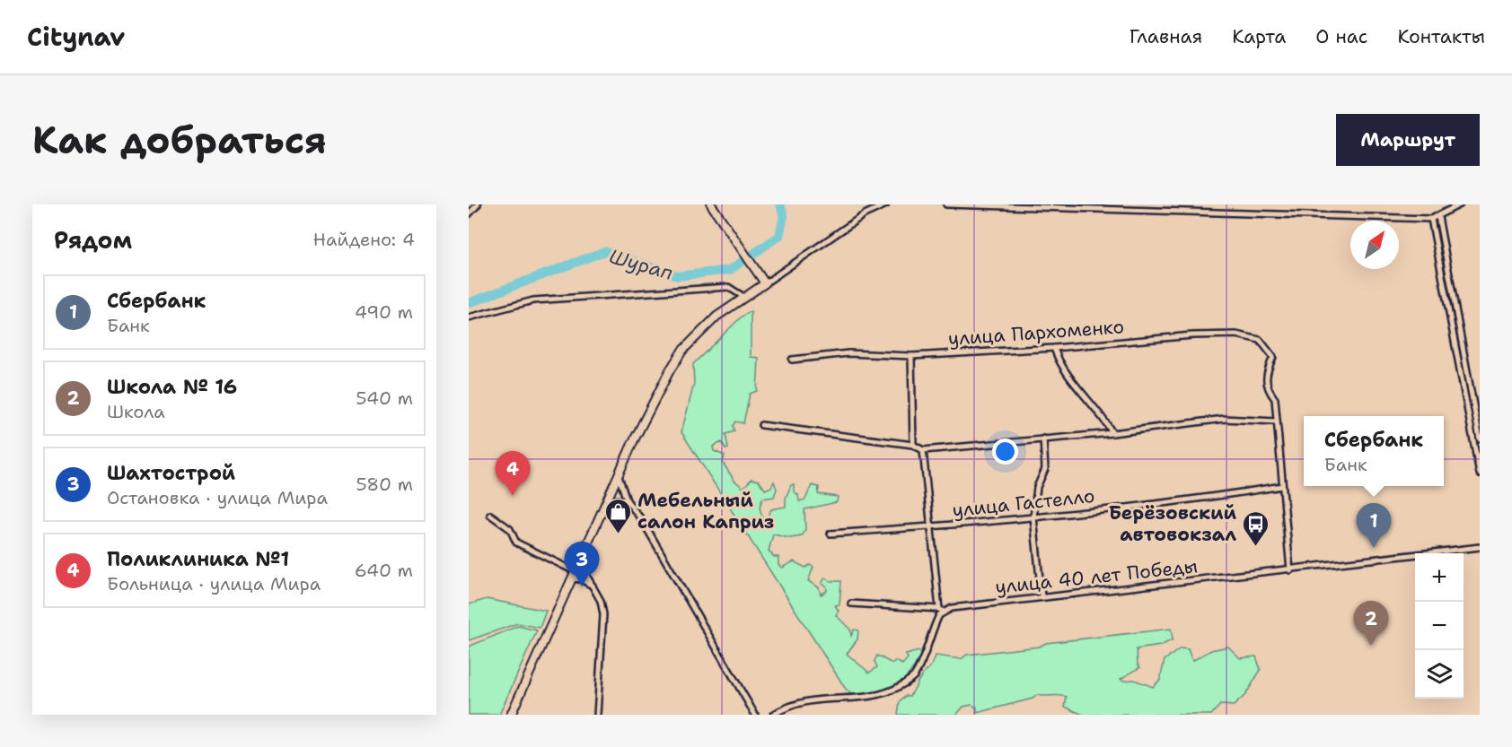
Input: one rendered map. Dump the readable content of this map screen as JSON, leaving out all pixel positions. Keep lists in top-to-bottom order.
{
  "streets": {
    "street": ["улица Пархоменко", "улица Гастелло", "улица 40 лет Победы"]
  },
  "water": ["Шурап"],
  "places": {
    "shop": ["Мебельный салон Каприз"],
    "bus stop": ["Берёзовский автовокзал"]
  },
  "north": "top right",
  "page": {
    "header": "Citynav",
    "nav": [
      "Главная",
      "Карта",
      "О нас",
      "Контакты"
    ],
    "buttons": "Маршрут",
    "title": "Как добраться",
    "heading": ["Рядом", "Найдено: 4"],
    "list": [
      {
        "mark": "1",
        "name": "Сбербанк",
        "note": "Банк",
        "value": "490 m"
      },
      {
        "mark": "2",
        "name": "Школа № 16",
        "note": "Школа",
        "value": "540 m"
      },
      {
        "mark": "3",
        "name": "Шахтострой",
        "note": "Остановка · улица Мира",
        "value": "580 m"
      },
      {
        "mark": "4",
        "name": "Поликлиника №1",
        "note": "Больница · улица Мира",
        "value": "640 m"
      }
    ],
    "popup": ["Сбербанк", "Банк"],
    "pins": [
      "4",
      "1",
      "3",
      "2"
    ],
    "map_buttons": ["+", "−"]
  }
}
